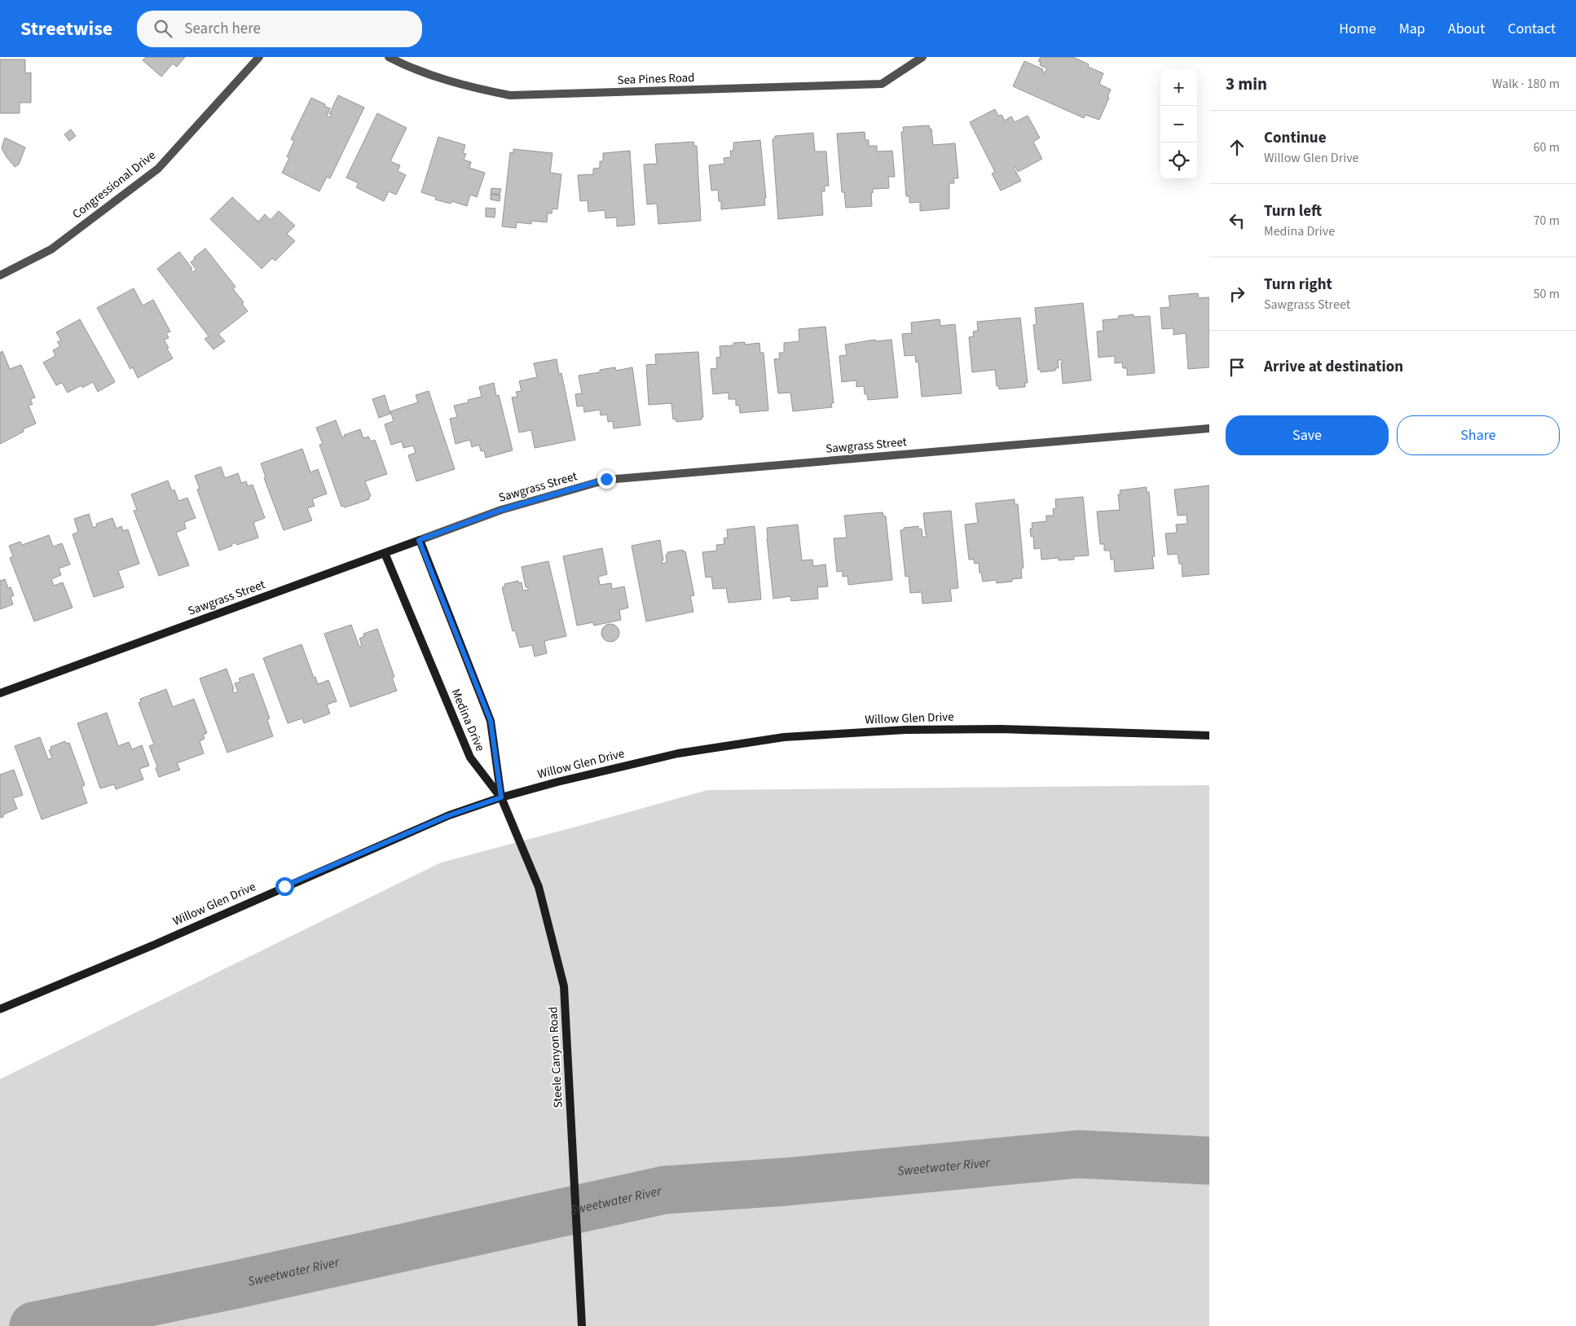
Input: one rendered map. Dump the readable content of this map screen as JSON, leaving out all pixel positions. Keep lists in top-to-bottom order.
{
  "streets": {
    "street": [
      "Sea Pines Road",
      "Congressional Drive",
      "Sawgrass Street",
      "Willow Glen Drive",
      "Medina Drive",
      "Steele Canyon Road"
    ]
  },
  "crossings": [
    ["Sawgrass Street", "Medina Drive"],
    ["Willow Glen Drive", "Medina Drive"],
    ["Willow Glen Drive", "Steele Canyon Road"],
    ["Medina Drive", "Steele Canyon Road"]
  ],
  "water": ["Sweetwater River"],
  "page": {
    "header": "Streetwise",
    "search": "Search here",
    "nav": [
      "Home",
      "Map",
      "About",
      "Contact"
    ],
    "heading": ["3 min", "Walk · 180 m"],
    "map_buttons": ["+", "−"],
    "list": [
      ["Continue", "Willow Glen Drive", "60 m"],
      ["Turn left", "Medina Drive", "70 m"],
      ["Turn right", "Sawgrass Street", "50 m"],
      "Arrive at destination"
    ],
    "buttons": ["Save", "Share"]
  }
}
